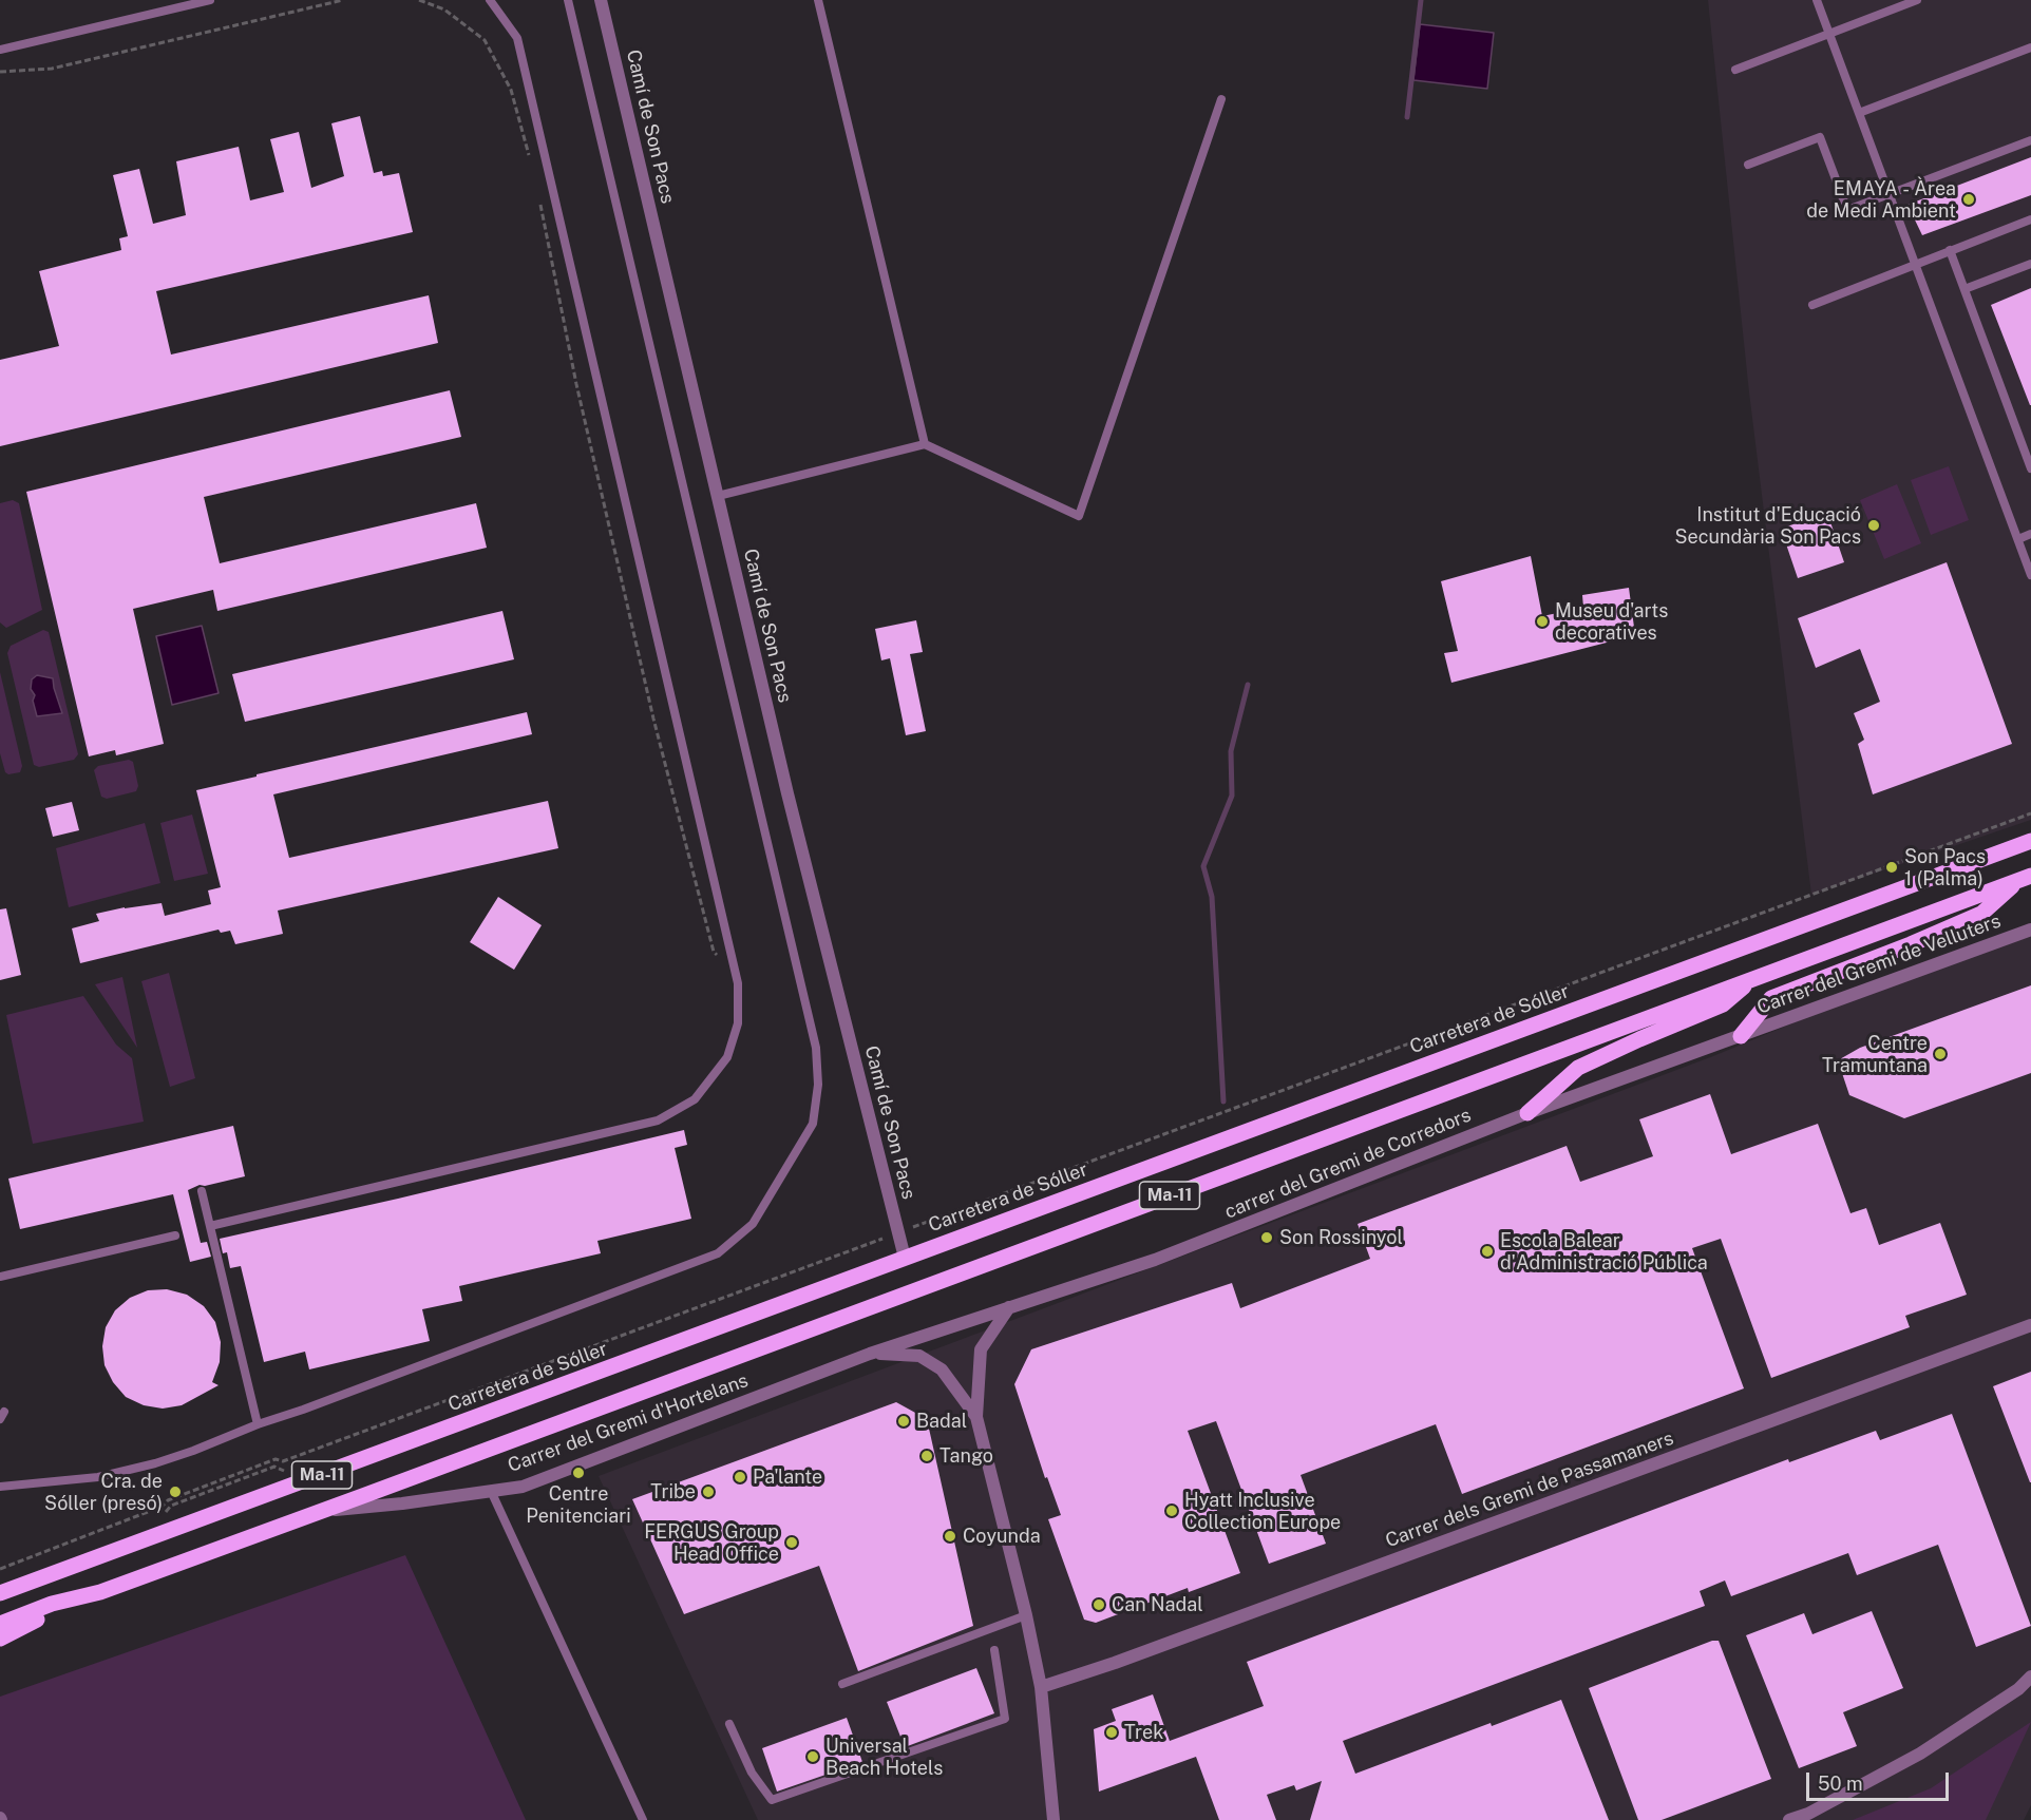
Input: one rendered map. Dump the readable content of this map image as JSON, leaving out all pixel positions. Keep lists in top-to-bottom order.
{
  "streets": {
    "main road": ["Carretera de Sóller", "Ma-11"],
    "street": [
      "Camí de Son Pacs",
      "Carrer del Gremi de Velluters",
      "carrer del Gremi de Corredors",
      "Carrer del Gremi d'Hortelans",
      "Carrer dels Gremi de Passamaners"
    ]
  },
  "crossings": [
    ["Camí de Son Pacs", "Carretera de Sóller"],
    ["Carrer del Gremi de Velluters", "carrer del Gremi de Corredors"],
    ["carrer del Gremi de Corredors", "Carrer del Gremi d'Hortelans"],
    ["Ma-11", "Carrer del Gremi d'Hortelans"]
  ],
  "places": [
    "EMAYA - Àrea de Medi Ambient",
    "Institut d'Educació Secundària Son Pacs",
    "Museu d'arts decoratives",
    "Son Pacs 1 (Palma)",
    "Centre Tramuntana",
    "Son Rossinyol",
    "Escola Balear d'Administració Pública",
    "Badal",
    "Tango",
    "Centre Penitenciari",
    "Pa'lante",
    "Cra. de Sóller (presó)",
    "Tribe",
    "Hyatt Inclusive Collection Europe",
    "Coyunda",
    "FERGUS Group Head Office",
    "Can Nadal",
    "Trek",
    "Universal Beach Hotels"
  ],
  "scale_bar": "50 m"
}
